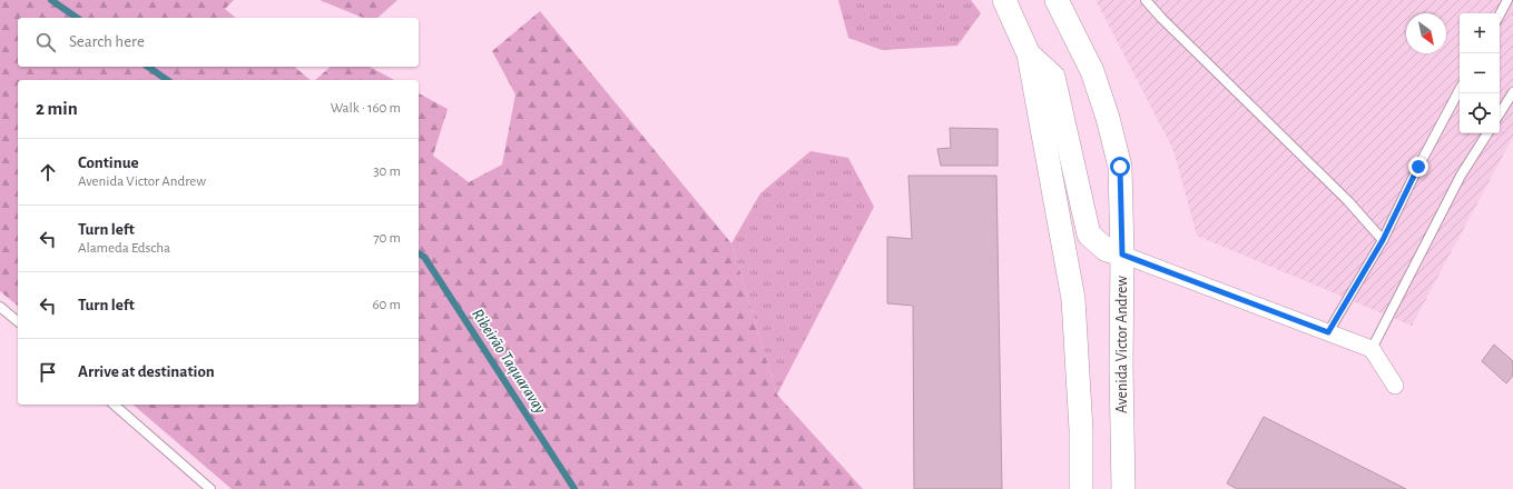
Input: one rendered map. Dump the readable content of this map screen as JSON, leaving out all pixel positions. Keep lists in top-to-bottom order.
{
  "streets": {
    "main road": ["Avenida Victor Andrew"]
  },
  "water": ["Ribeirão Taquaravay"],
  "north": "bottom right",
  "page": {
    "map_buttons": ["+", "−"],
    "search": "Search here",
    "heading": ["2 min", "Walk · 160 m"],
    "list": [
      ["Continue", "Avenida Victor Andrew", "30 m"],
      ["Turn left", "Alameda Edscha", "70 m"],
      ["Turn left", "60 m"],
      "Arrive at destination"
    ]
  }
}
